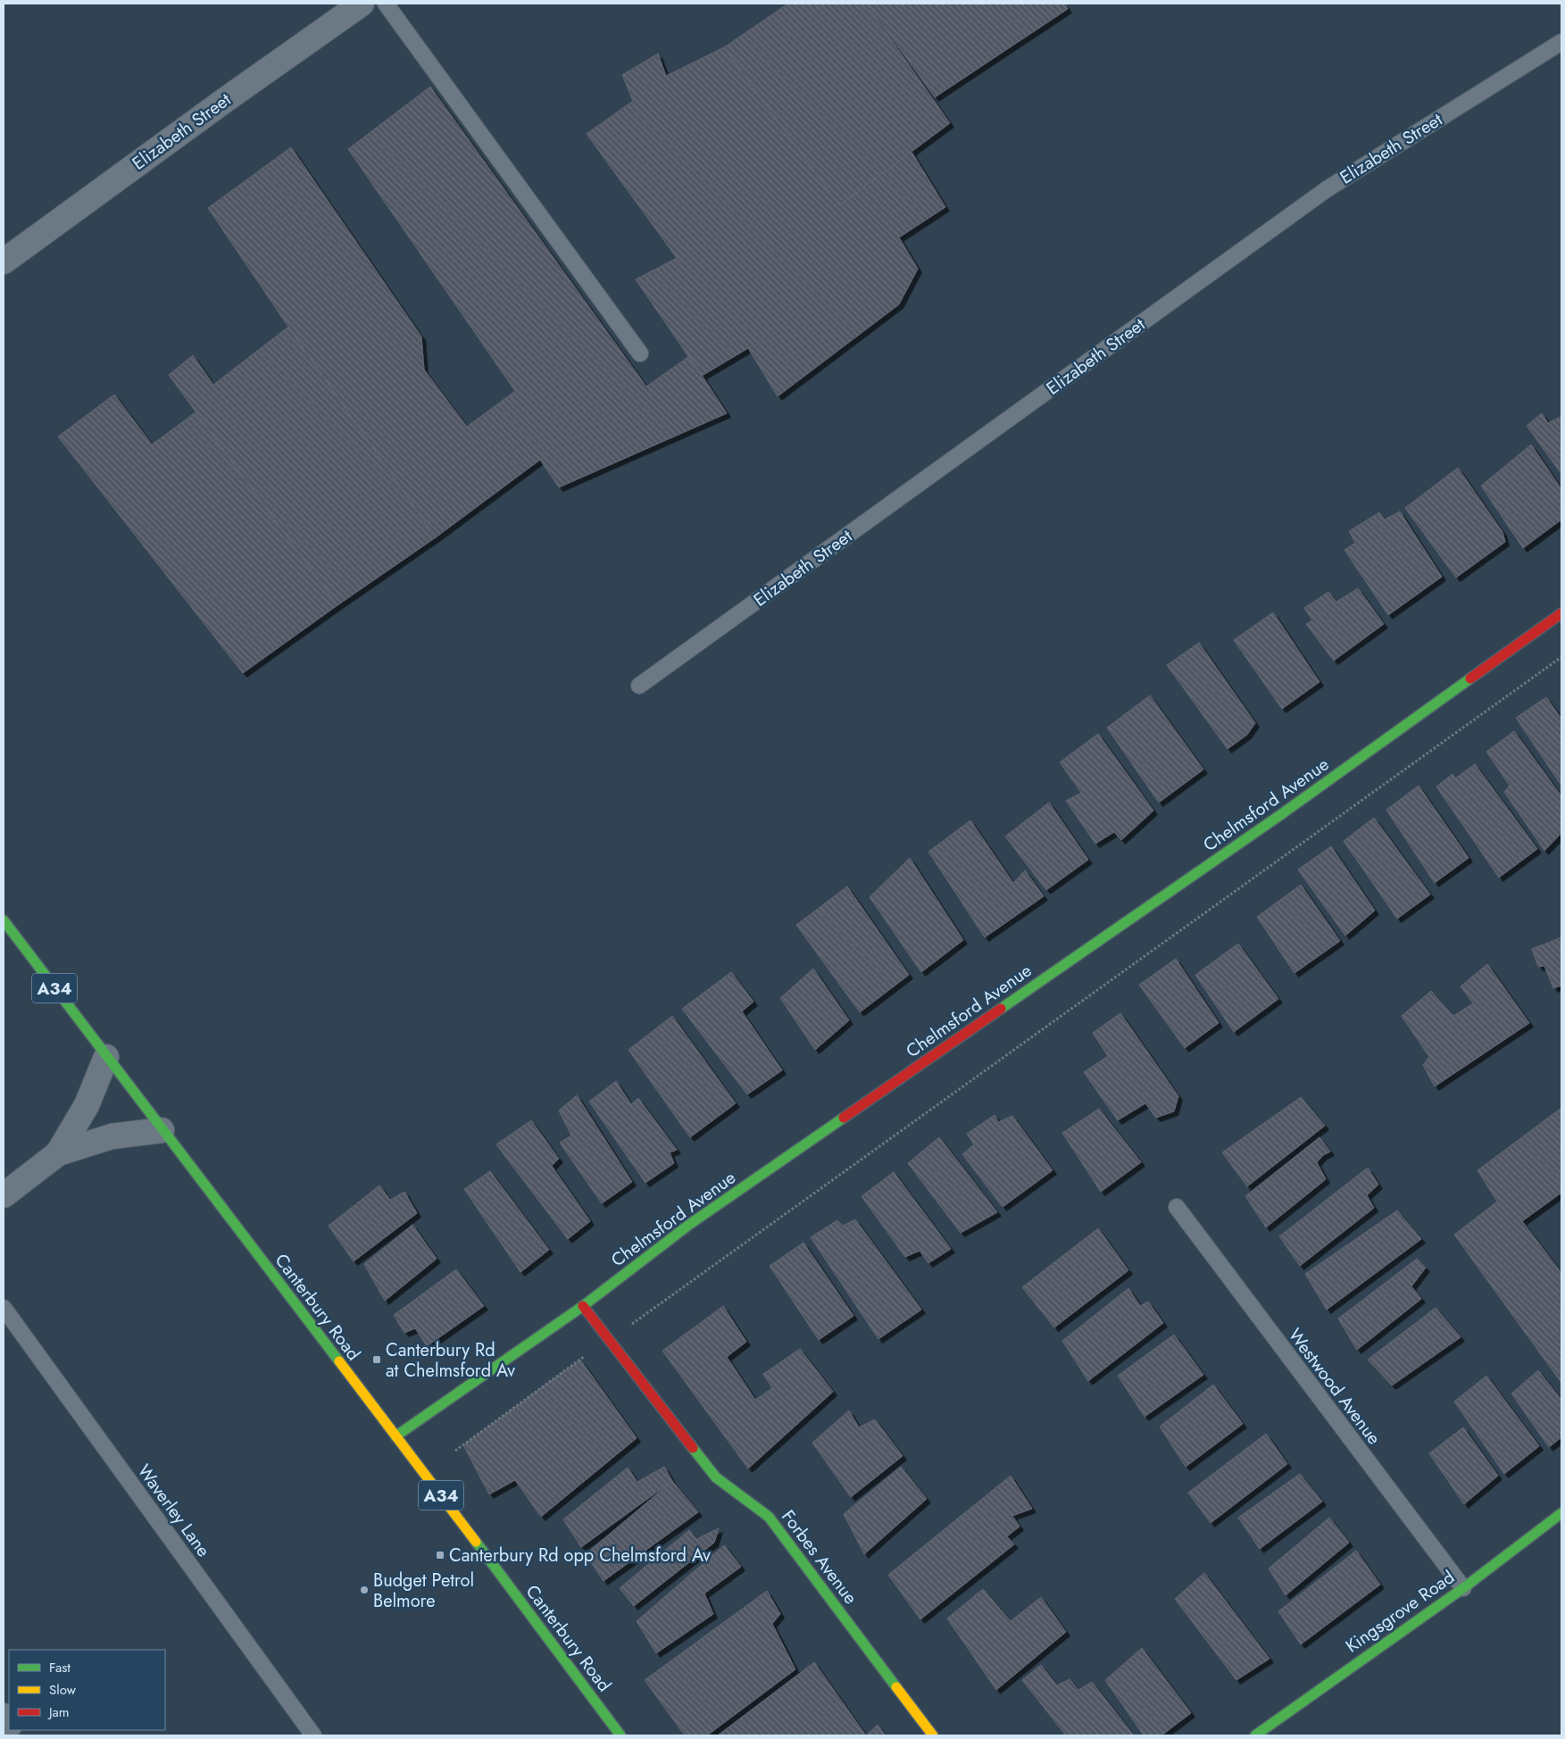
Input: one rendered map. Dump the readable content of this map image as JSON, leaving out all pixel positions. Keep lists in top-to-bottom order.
{
  "streets": {
    "main road": [
      "Chelmsford Avenue",
      "A34",
      "Canterbury Road",
      "Forbes Avenue",
      "Kingsgrove Road"
    ],
    "street": ["Elizabeth Street"],
    "lane": ["Westwood Avenue", "Waverley Lane"]
  },
  "crossings": [
    ["Chelmsford Avenue", "Canterbury Road"],
    ["Chelmsford Avenue", "Forbes Avenue"],
    ["Westwood Avenue", "Kingsgrove Road"]
  ],
  "places": {
    "transit": ["Canterbury Rd at Chelmsford Av", "Canterbury Rd opp Chelmsford Av"],
    "other": ["Budget Petrol Belmore"]
  },
  "legend": ["Fast", "Slow", "Jam"]
}
